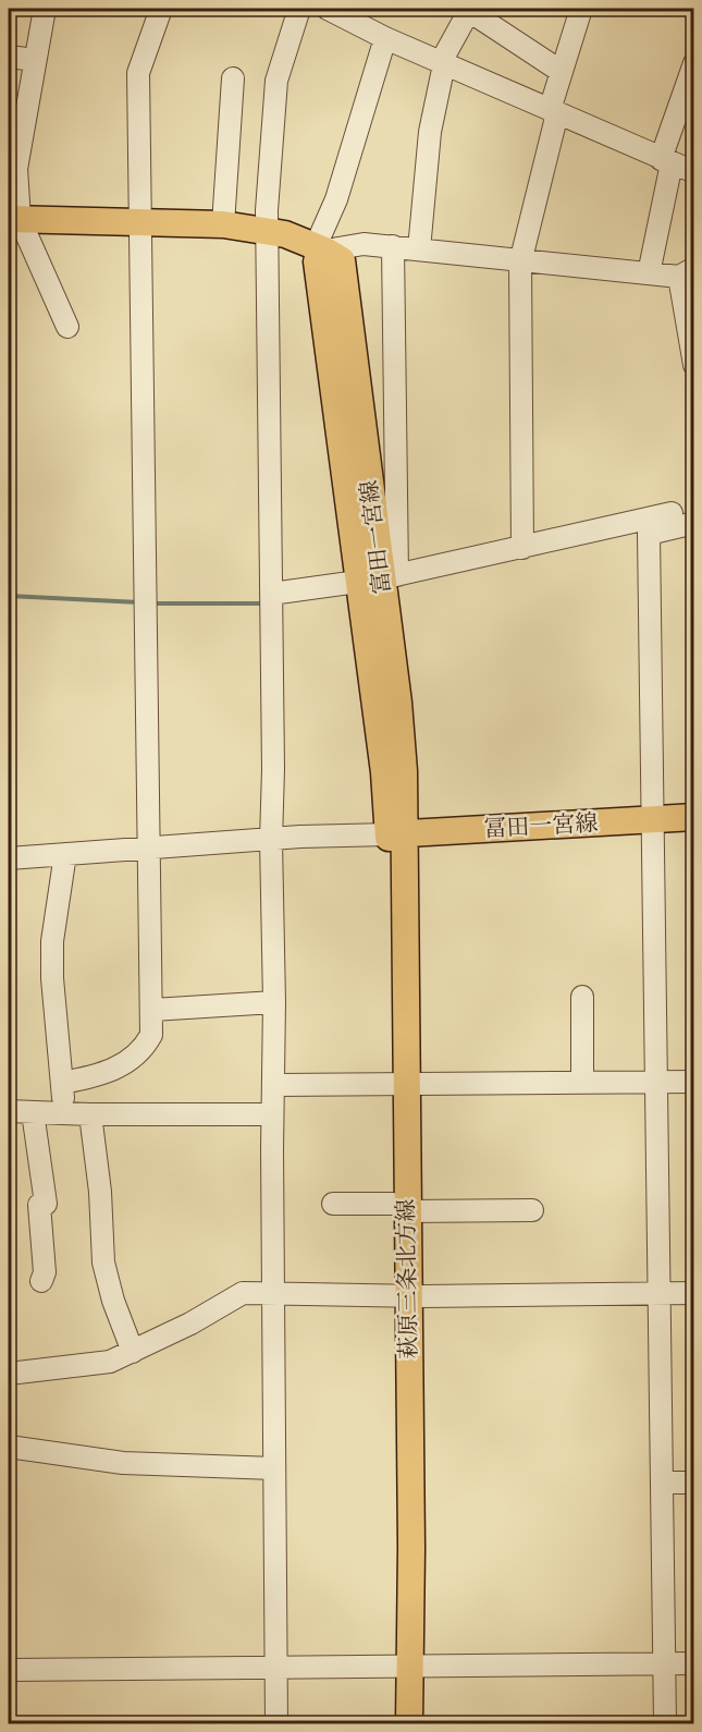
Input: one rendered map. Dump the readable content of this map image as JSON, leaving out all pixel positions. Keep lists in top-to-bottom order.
{
  "streets": {
    "main road": ["富田一宮線", "冨田一宮線", "萩原三条北方線"]
  },
  "crossings": [
    ["富田一宮線", "冨田一宮線"],
    ["富田一宮線", "萩原三条北方線"],
    ["冨田一宮線", "萩原三条北方線"]
  ]
}
